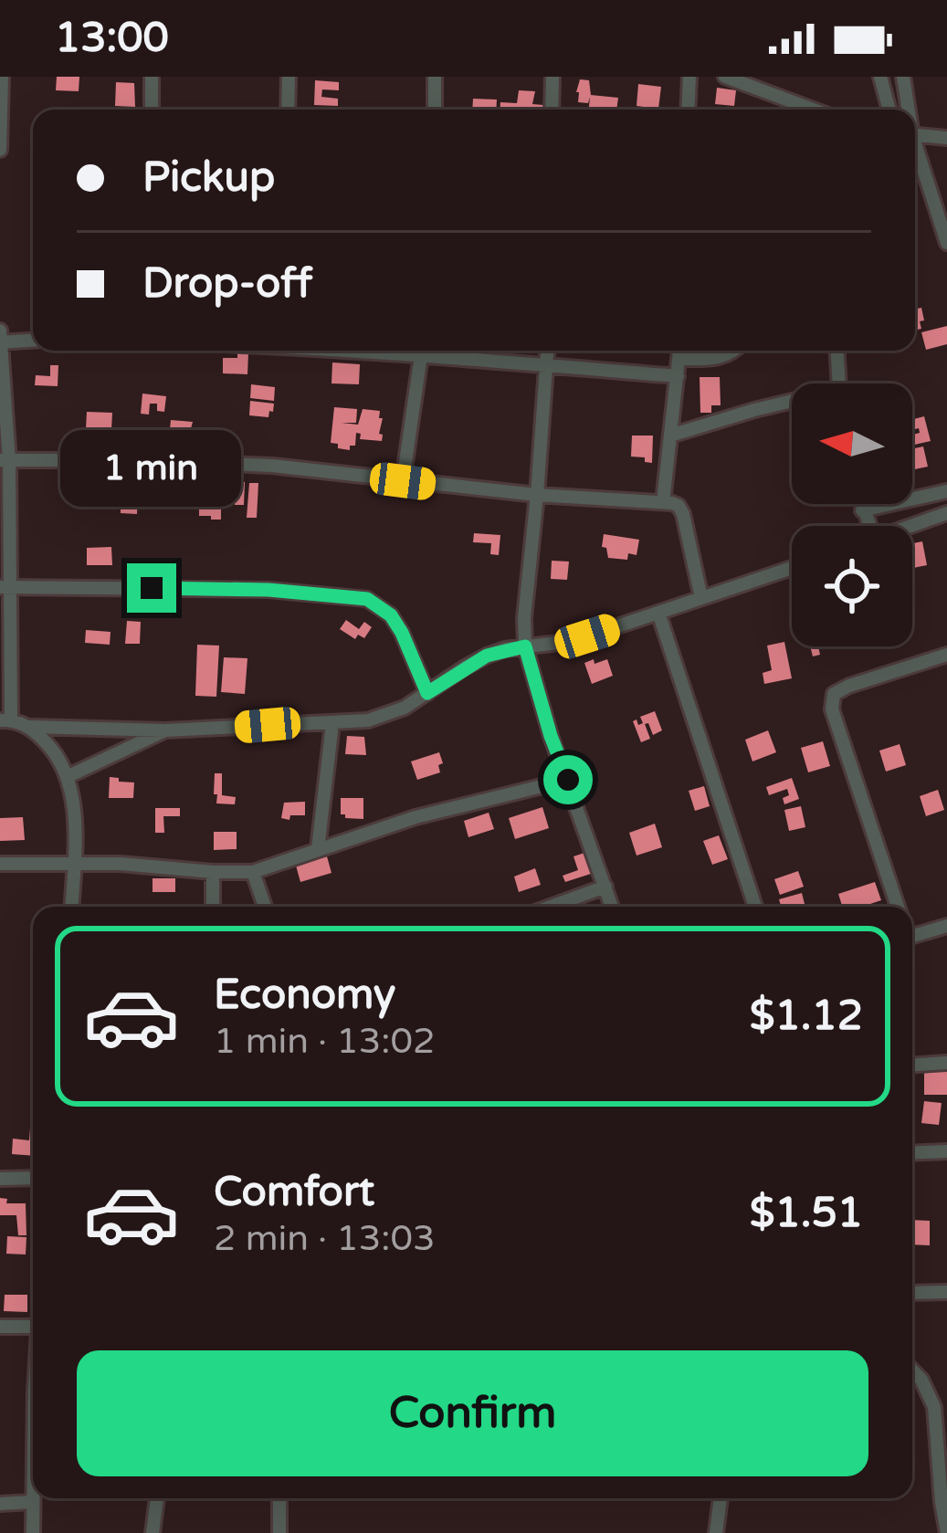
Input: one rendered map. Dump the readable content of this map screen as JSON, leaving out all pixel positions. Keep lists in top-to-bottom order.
{
  "north": "left",
  "page": {
    "status": "13:00",
    "banner": ["Pickup", "Drop-off"],
    "bubble": "1 min",
    "list": [
      {
        "name": "Economy",
        "note": "1 min · 13:02",
        "value": "$1.12"
      },
      {
        "name": "Comfort",
        "note": "2 min · 13:03",
        "value": "$1.51"
      }
    ],
    "buttons": "Confirm"
  }
}
